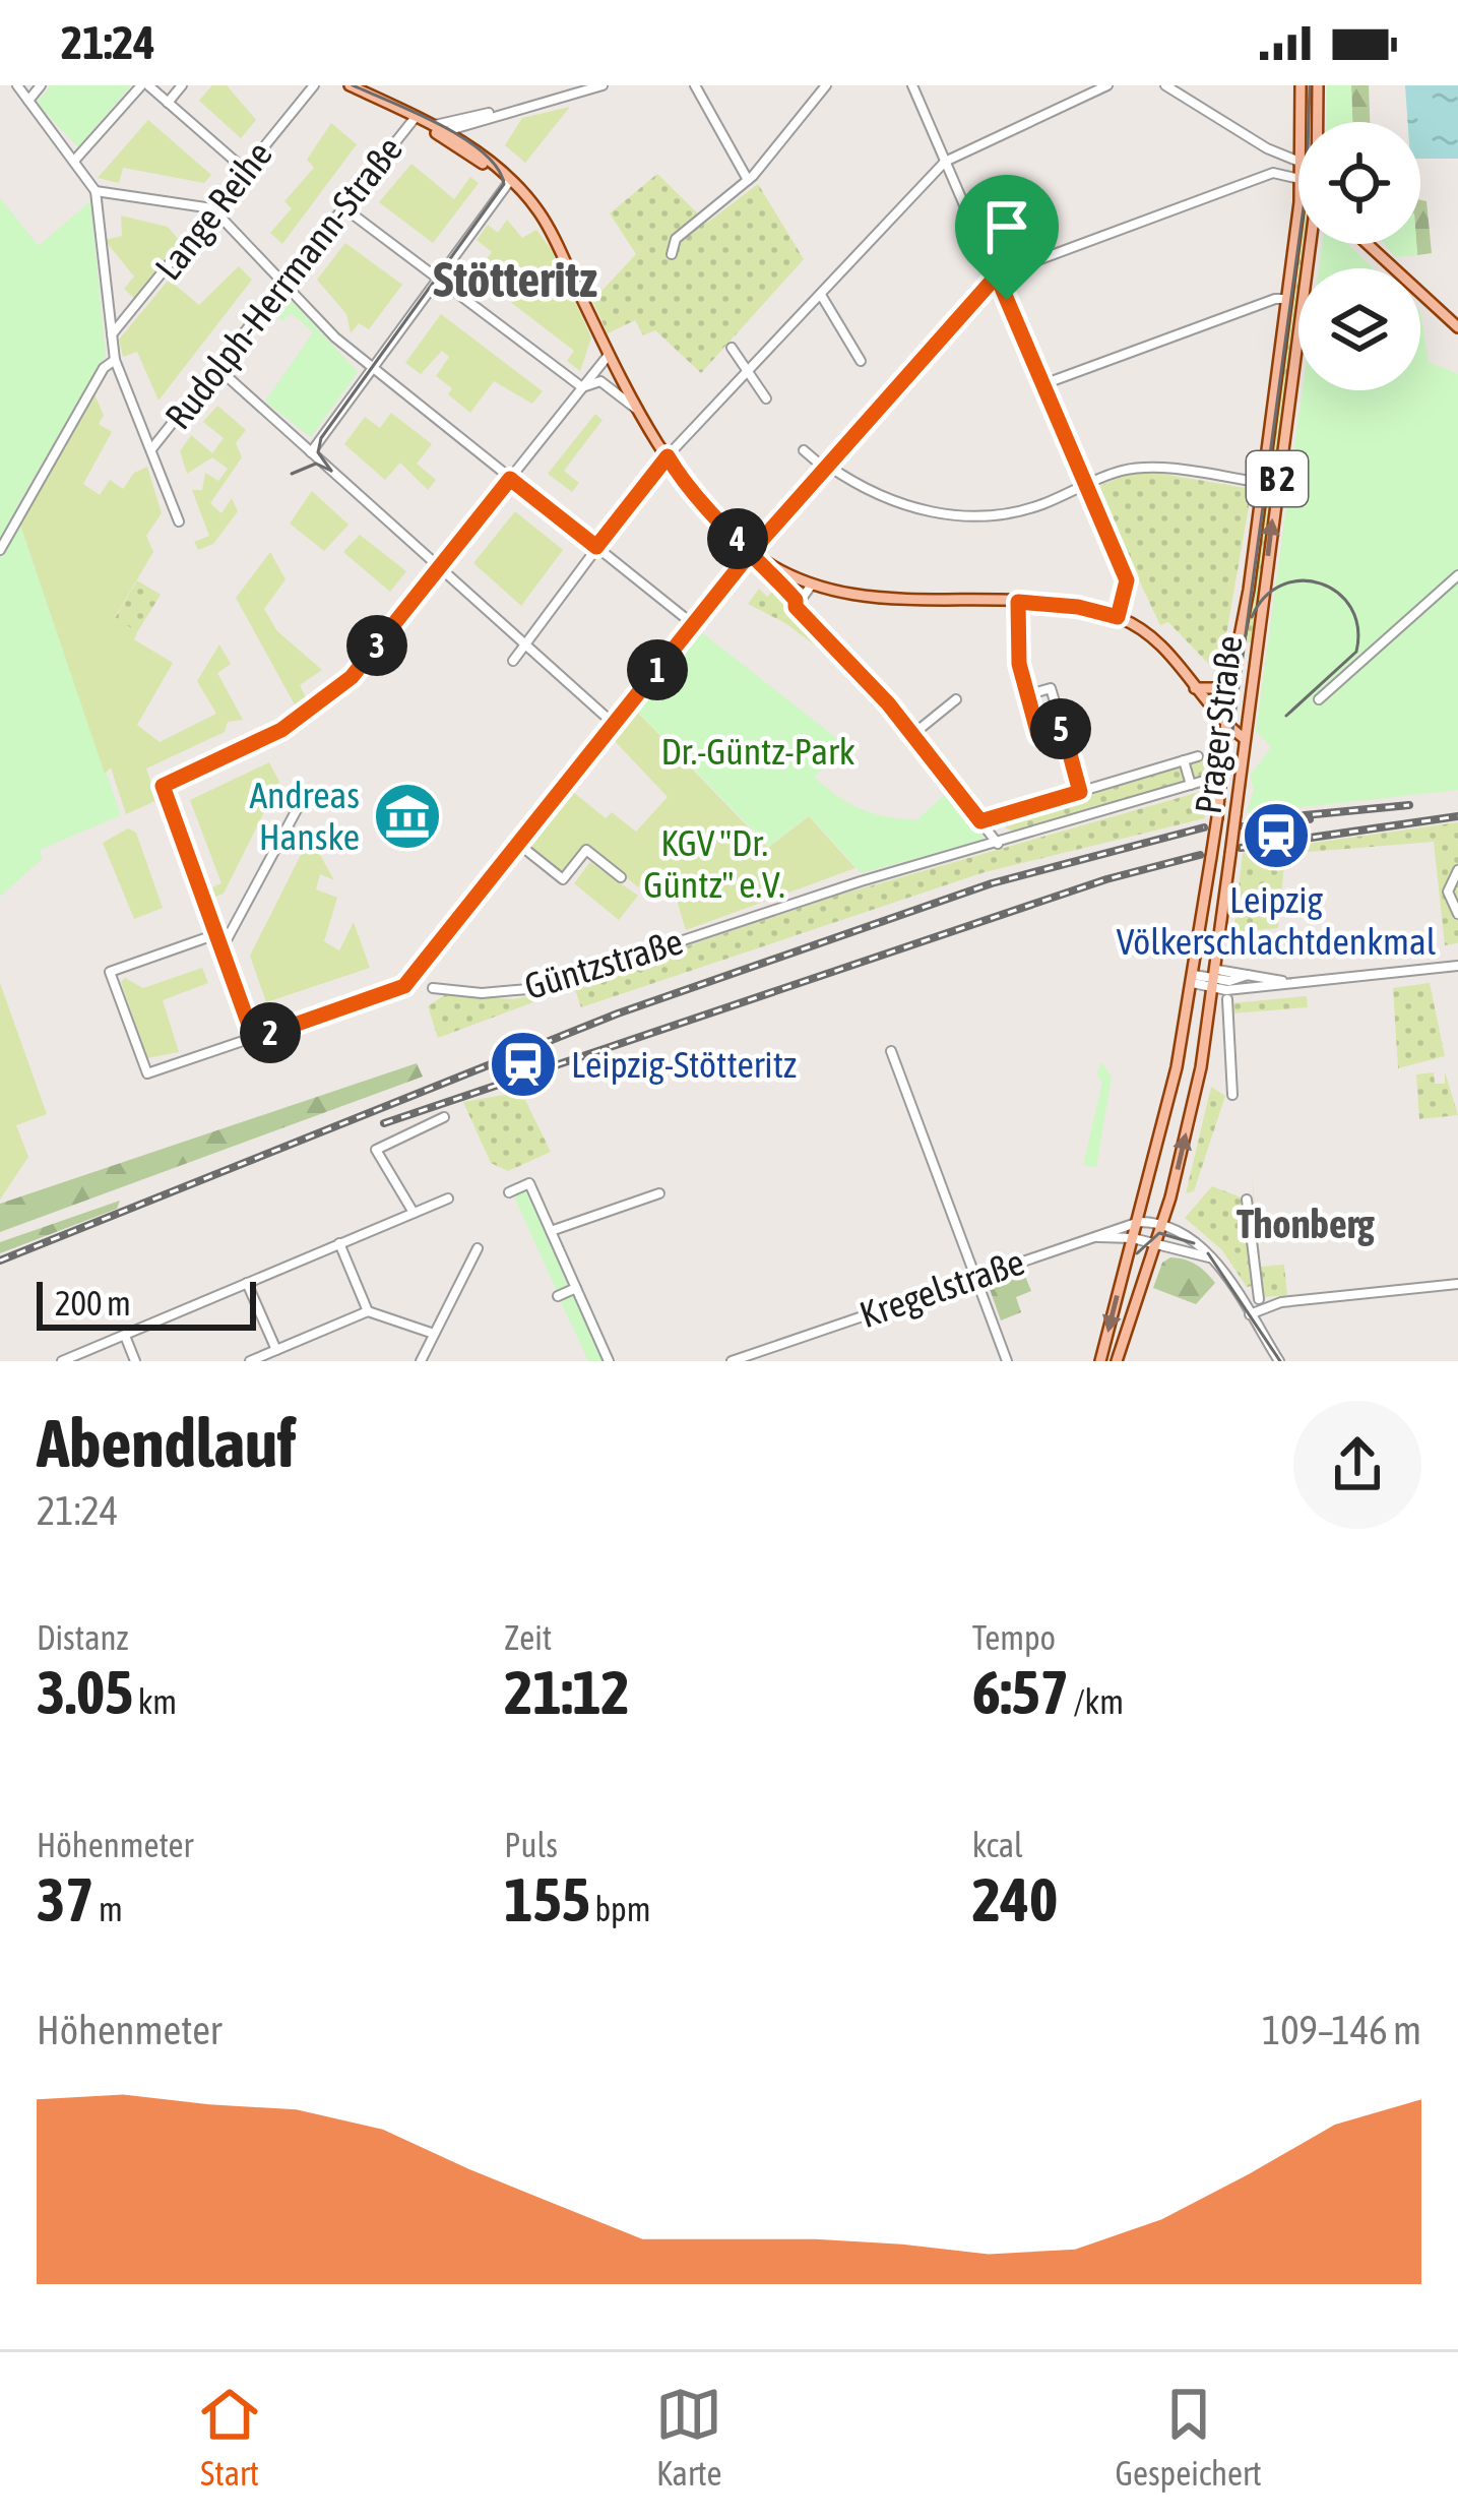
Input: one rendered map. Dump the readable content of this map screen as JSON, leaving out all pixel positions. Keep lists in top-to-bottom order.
{
  "streets": {
    "main road": ["B 2", "Prager Straße"],
    "street": [
      "Lange Reihe",
      "Rudolph-Herrmann-Straße",
      "Güntzstraße",
      "Kregelstraße"
    ]
  },
  "crossings": [
    ["Prager Straße", "Kregelstraße"]
  ],
  "districts": ["Stötteritz", "Thonberg"],
  "parks": ["Dr.-Güntz-Park", "KGV \"Dr. Güntz\" e.V."],
  "places": {
    "museum": ["Andreas Hanske"],
    "station": ["Leipzig Völkerschlachtdenkmal", "Leipzig-Stötteritz"]
  },
  "scale_bar": "200 m",
  "page": {
    "status": "21:24",
    "pins": [
      "4",
      "3",
      "1",
      "5",
      "2"
    ],
    "scale": "200 m",
    "heading": ["Abendlauf", "21:24"],
    "stats": [
      ["Distanz", "3.05 km"],
      ["Zeit", "21:12"],
      ["Tempo", "6:57 /km"],
      ["Höhenmeter", "37 m"],
      ["Puls", "155 bpm"],
      ["kcal", "240"]
    ],
    "chart": ["Höhenmeter", "109–146 m"],
    "tabs": ["Start", "Karte", "Gespeichert"]
  }
}
